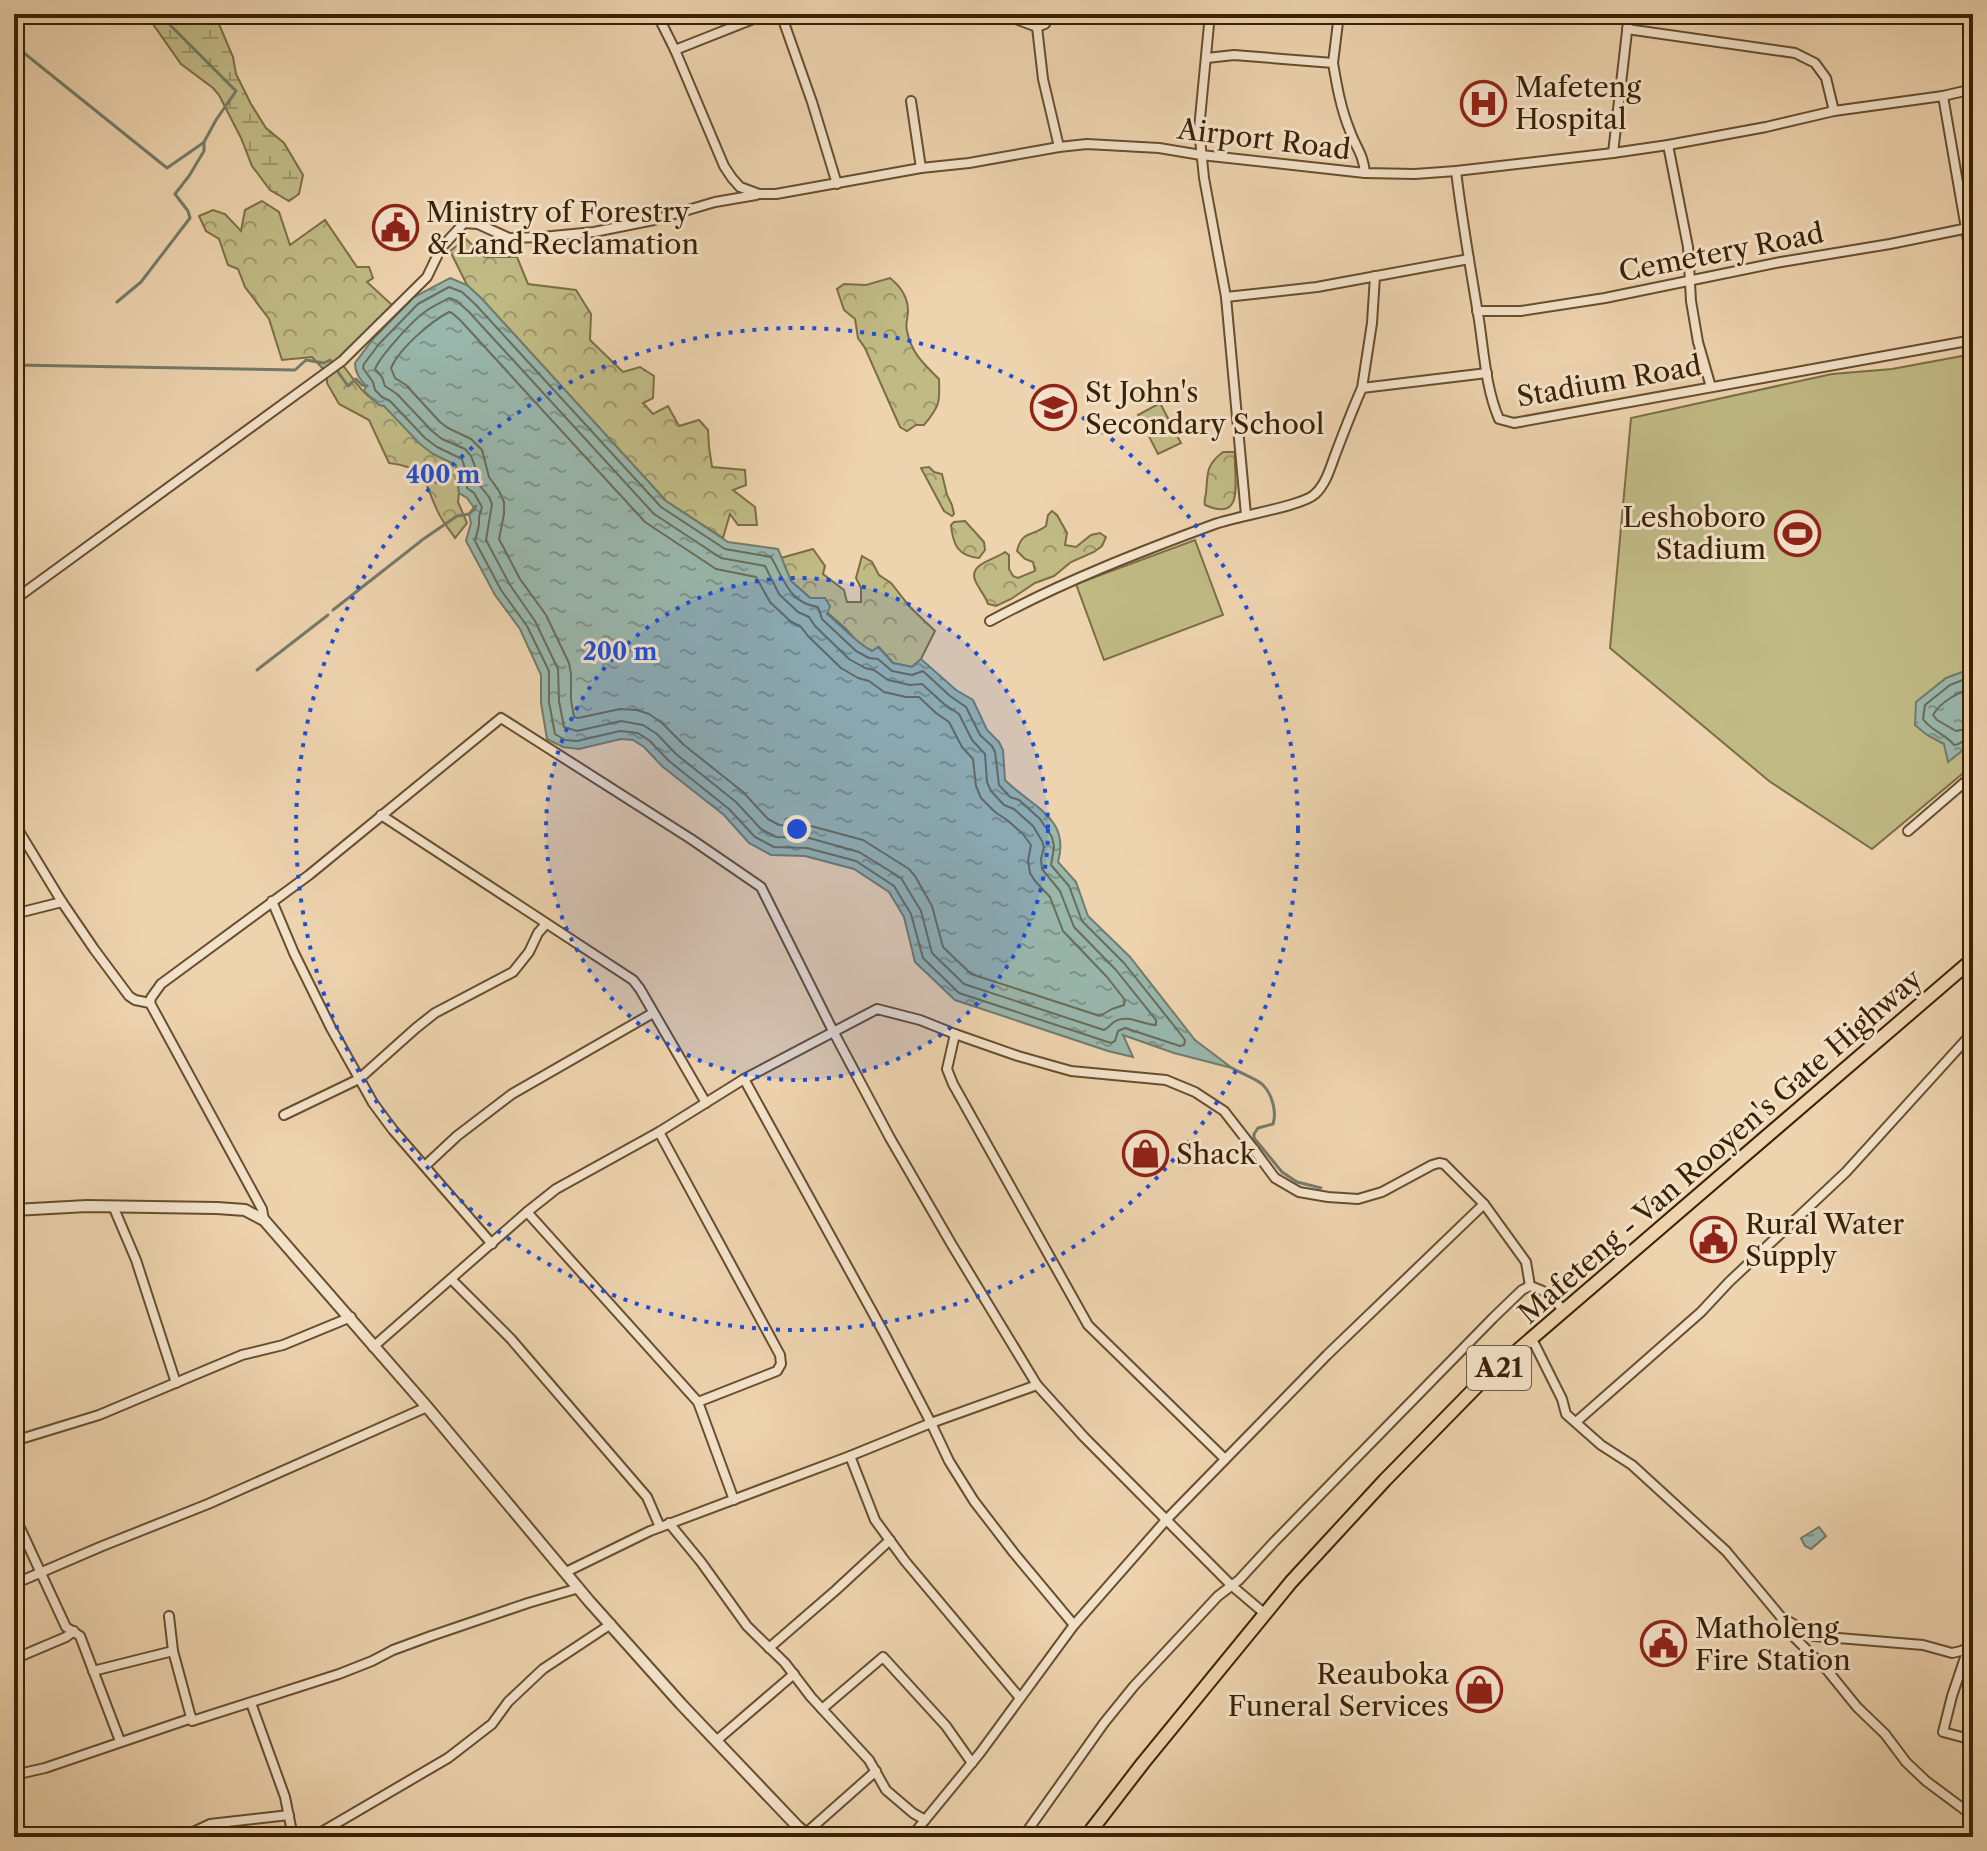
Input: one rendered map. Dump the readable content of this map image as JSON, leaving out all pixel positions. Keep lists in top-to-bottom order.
{
  "streets": {
    "main road": ["Mafeteng - Van Rooyen's Gate Highway", "A21"],
    "street": ["Airport Road", "Cemetery Road", "Stadium Road"]
  },
  "crossings": [
    ["Airport Road", "Stadium Road"],
    ["Cemetery Road", "Stadium Road"]
  ],
  "places": {
    "hospital": ["Mafeteng Hospital"],
    "public building": ["Ministry of Forestry & Land Reclamation", "Rural Water Supply", "Matholeng Fire Station"],
    "school or university": ["St John's Secondary School"],
    "sports": ["Leshoboro Stadium"],
    "shop": ["Shack", "Reauboka Funeral Services"]
  },
  "rings": ["400 m", "200 m"]
}
